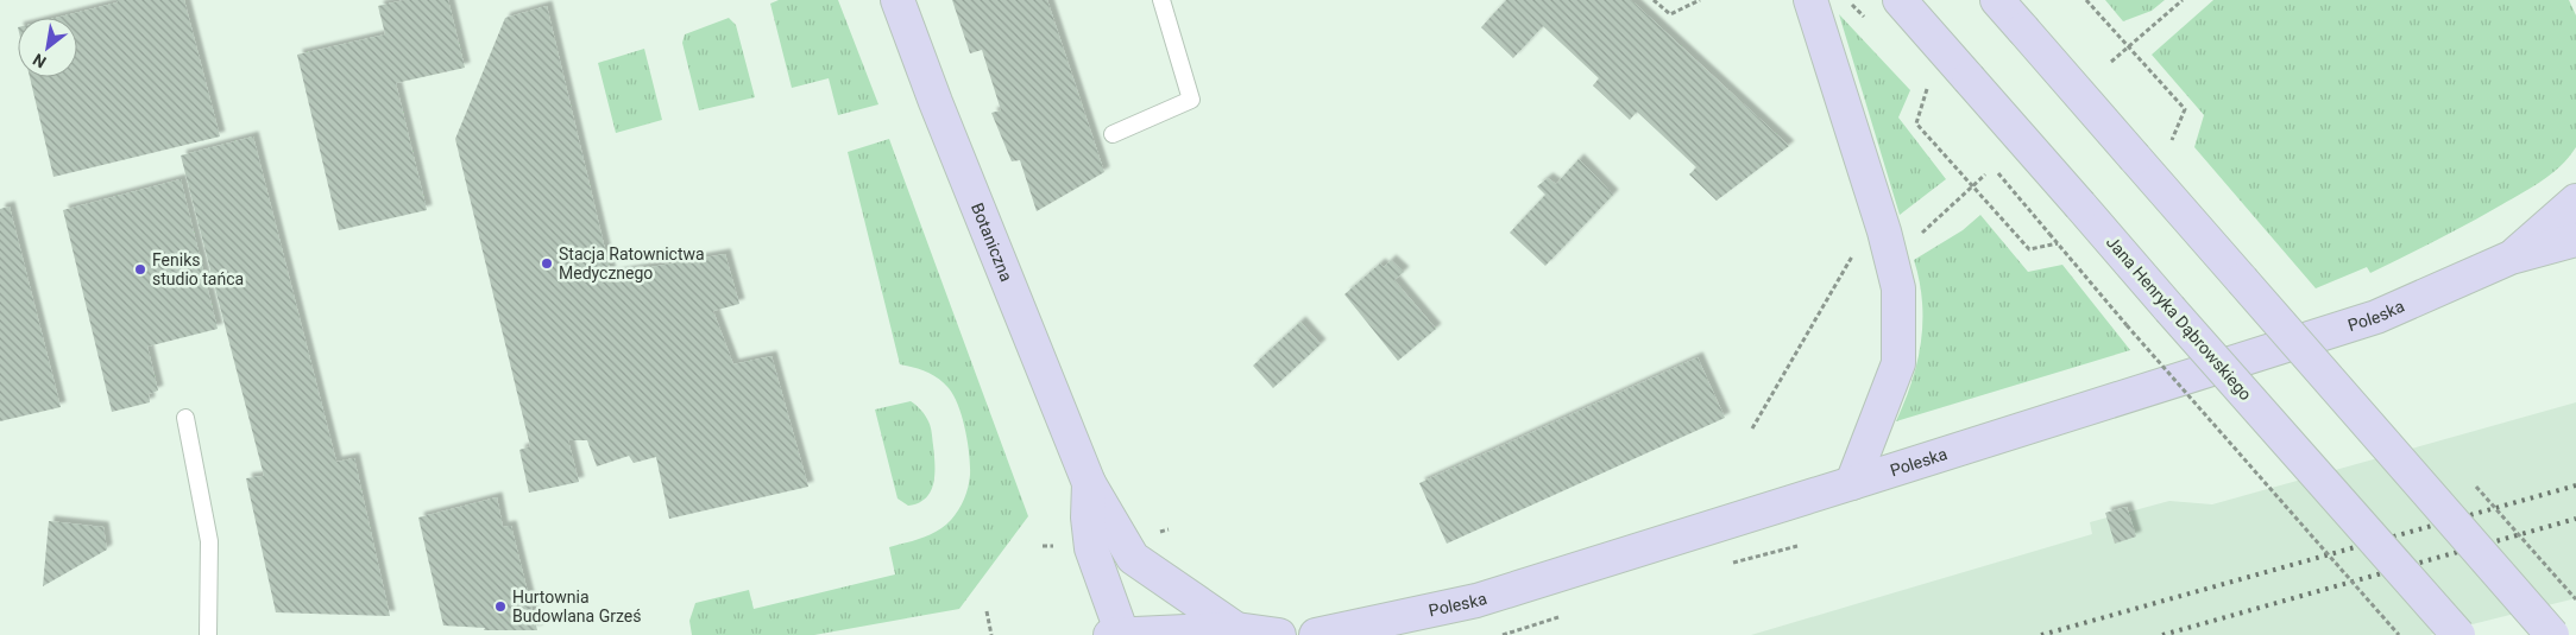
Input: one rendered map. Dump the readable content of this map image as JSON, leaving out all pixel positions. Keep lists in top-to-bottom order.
{
  "streets": {
    "main road": ["Botaniczna", "Poleska", "Jana Henryka Dąbrowskiego"]
  },
  "places": ["Stacja Ratownictwa Medycznego", "Feniks studio tańca", "Hurtownia Budowlana Grześ"],
  "north": "bottom left"
}
